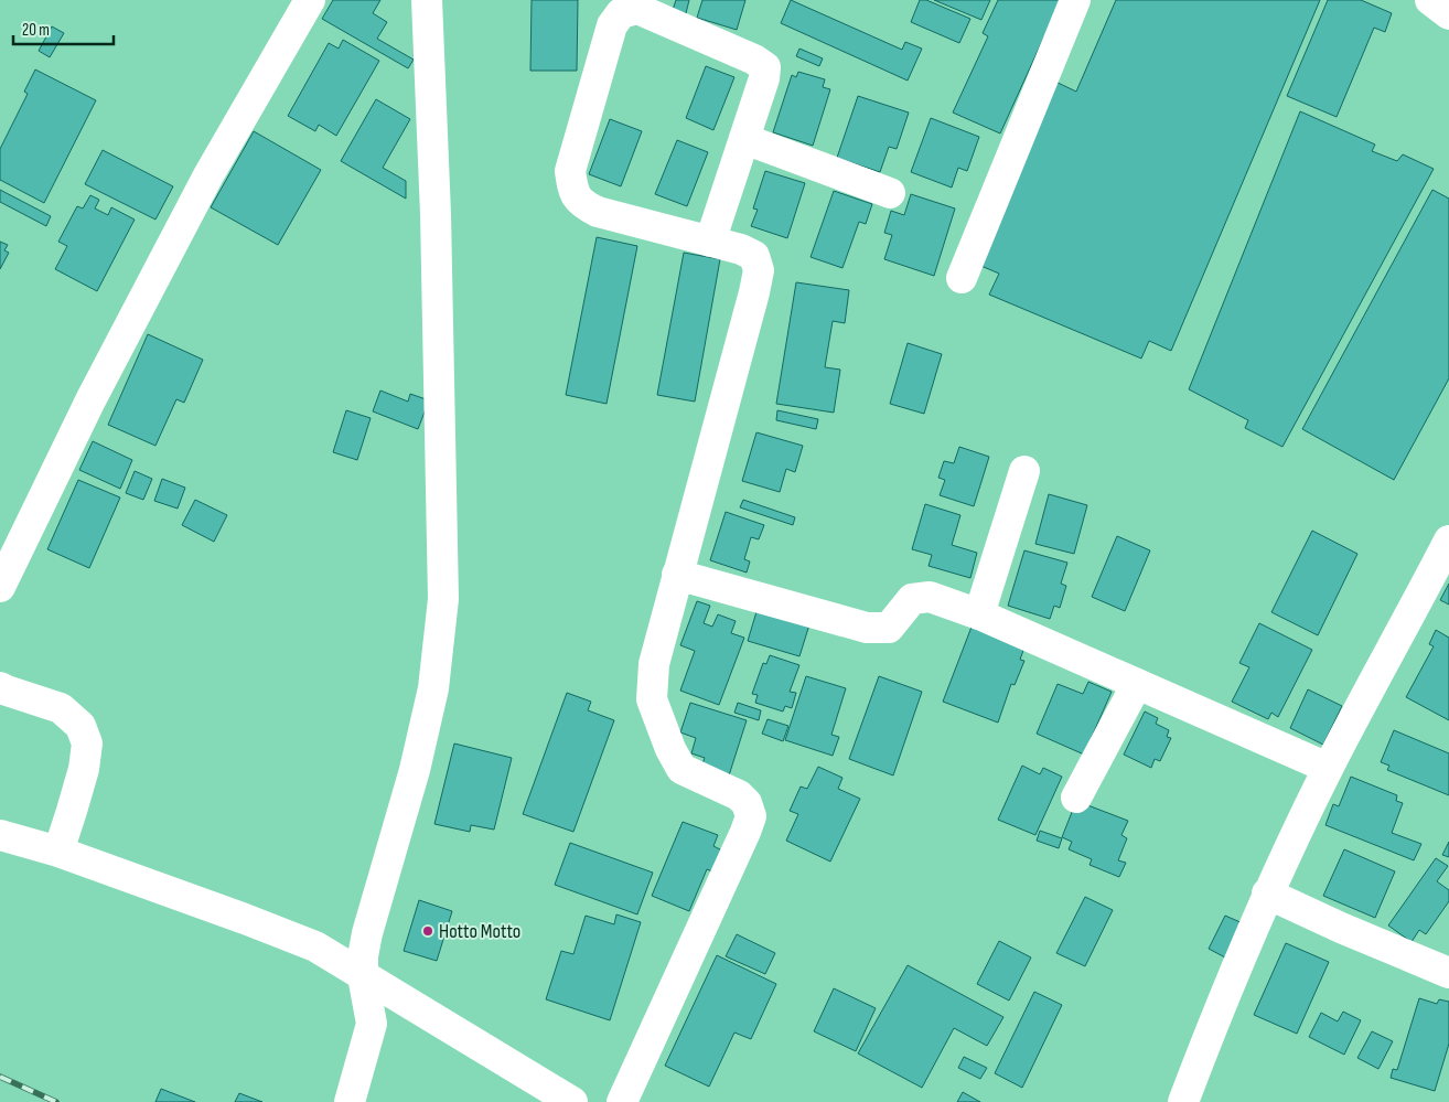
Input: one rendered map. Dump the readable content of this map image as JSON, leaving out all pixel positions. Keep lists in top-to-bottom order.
{
  "places": ["Hotto Motto"],
  "scale_bar": "20 m"
}
